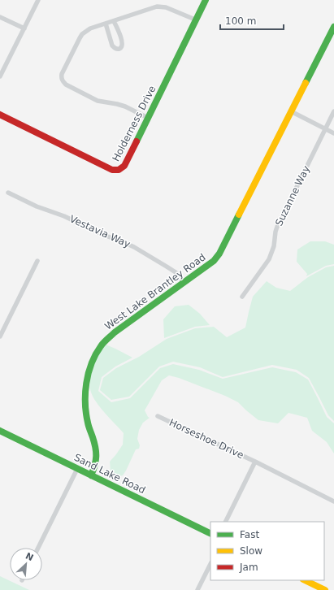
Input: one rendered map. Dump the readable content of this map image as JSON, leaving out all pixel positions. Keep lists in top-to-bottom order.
{
  "streets": {
    "street": [
      "Holderness Drive",
      "Suzanne Way",
      "Vestavia Way",
      "West Lake Brantley Road",
      "Horseshoe Drive",
      "Sand Lake Road"
    ]
  },
  "crossings": [
    ["Vestavia Way", "West Lake Brantley Road"],
    ["West Lake Brantley Road", "Sand Lake Road"]
  ],
  "legend": ["Fast", "Slow", "Jam"],
  "scale_bar": "100 m",
  "north": "top right"
}
